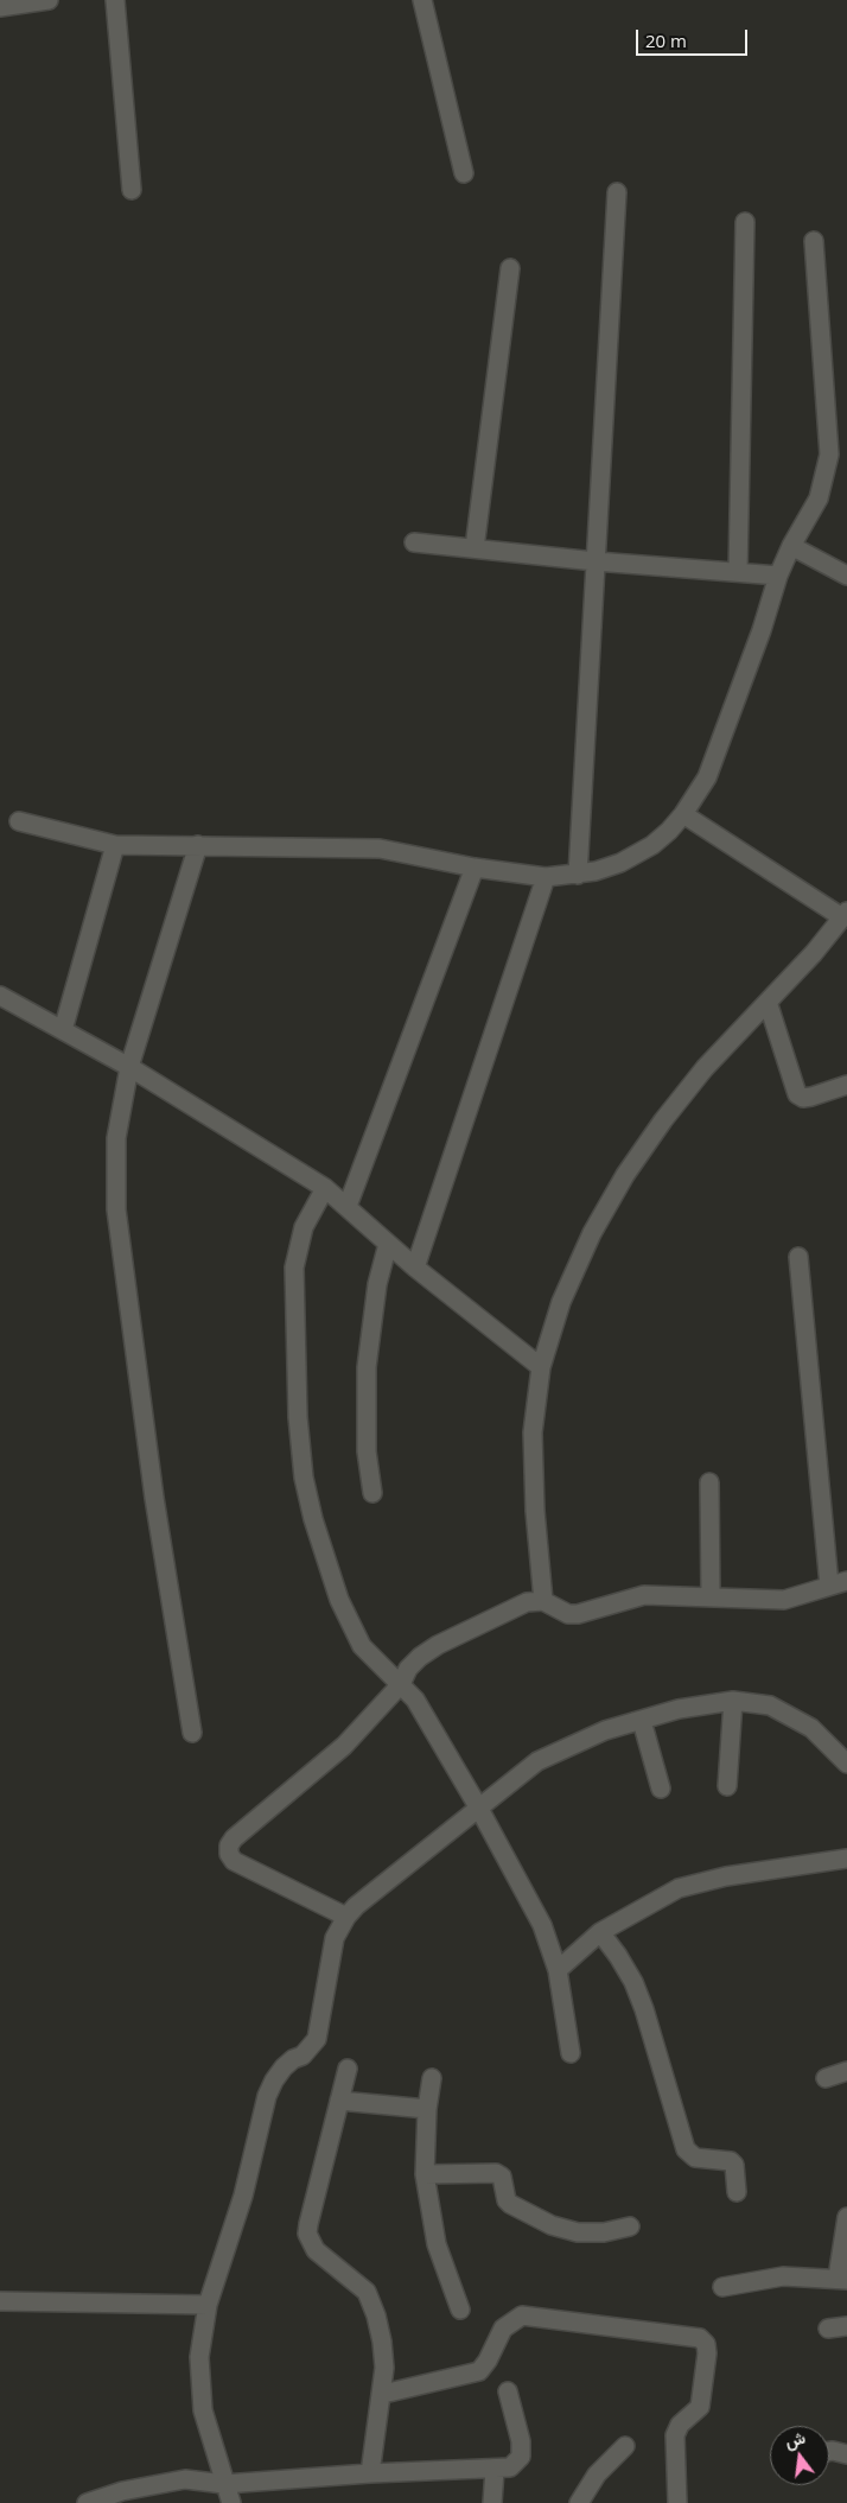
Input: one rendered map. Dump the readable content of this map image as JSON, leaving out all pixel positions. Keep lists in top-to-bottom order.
{
  "scale_bar": "20 m",
  "north": "top"
}
